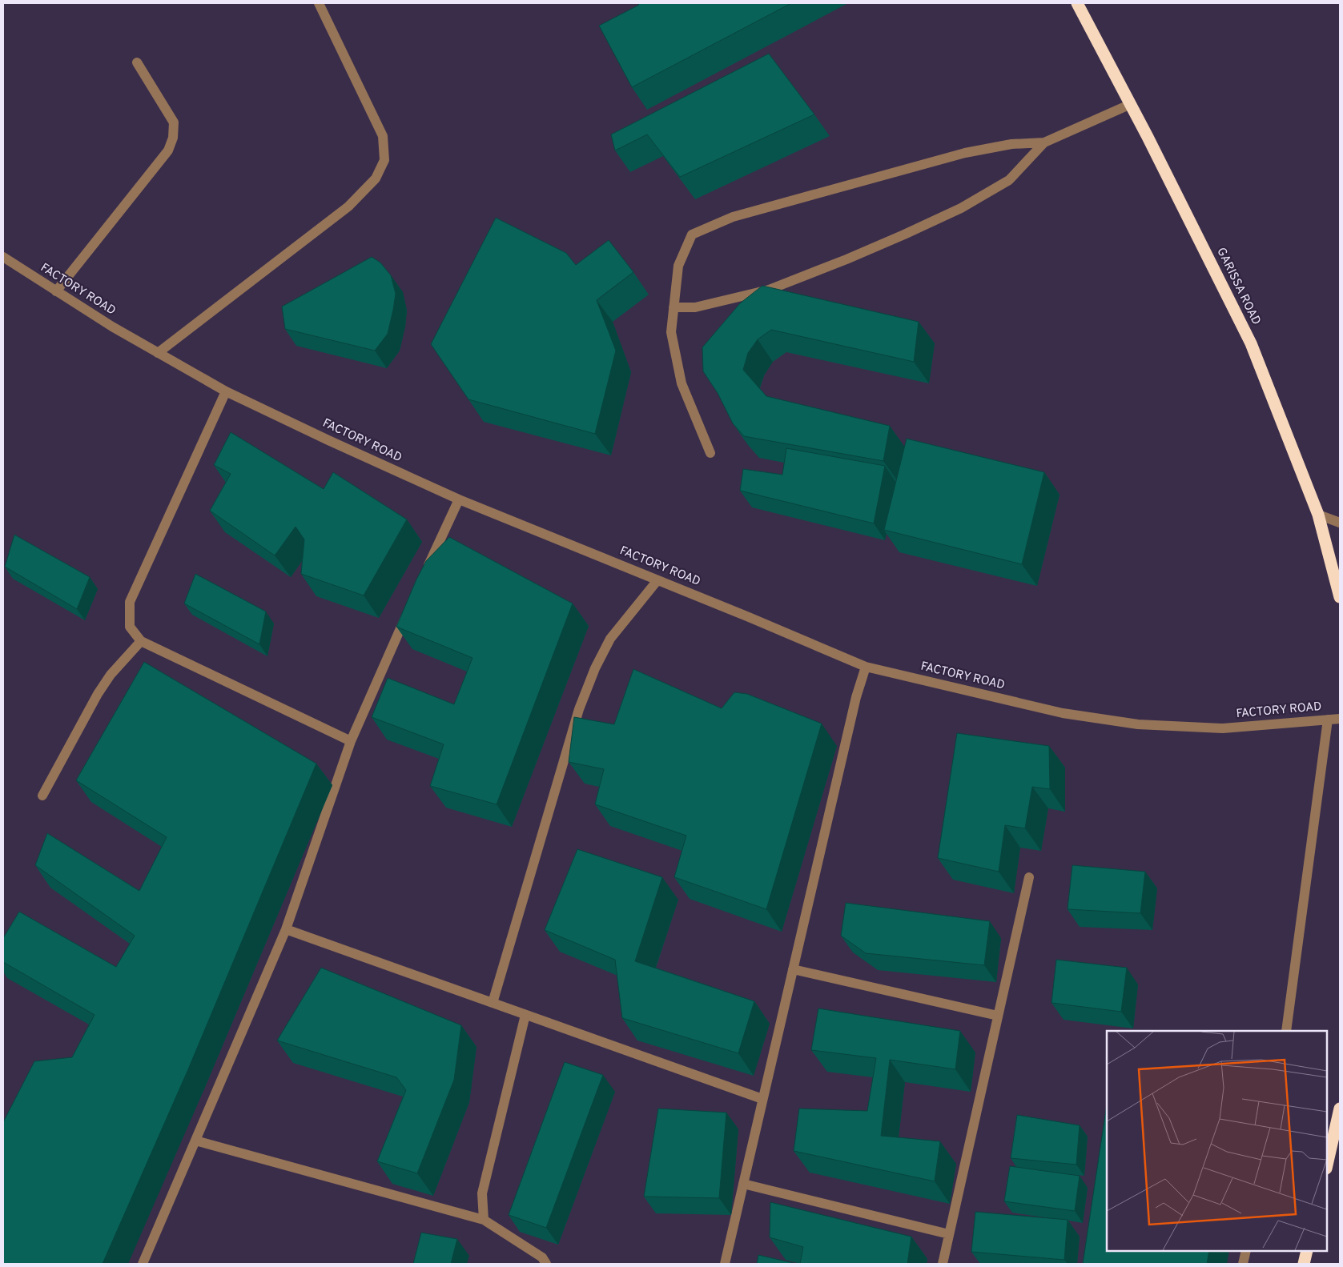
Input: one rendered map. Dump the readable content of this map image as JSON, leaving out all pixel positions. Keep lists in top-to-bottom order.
{
  "streets": {
    "highway": ["GARISSA ROAD"],
    "street": ["FACTORY ROAD"]
  }
}
